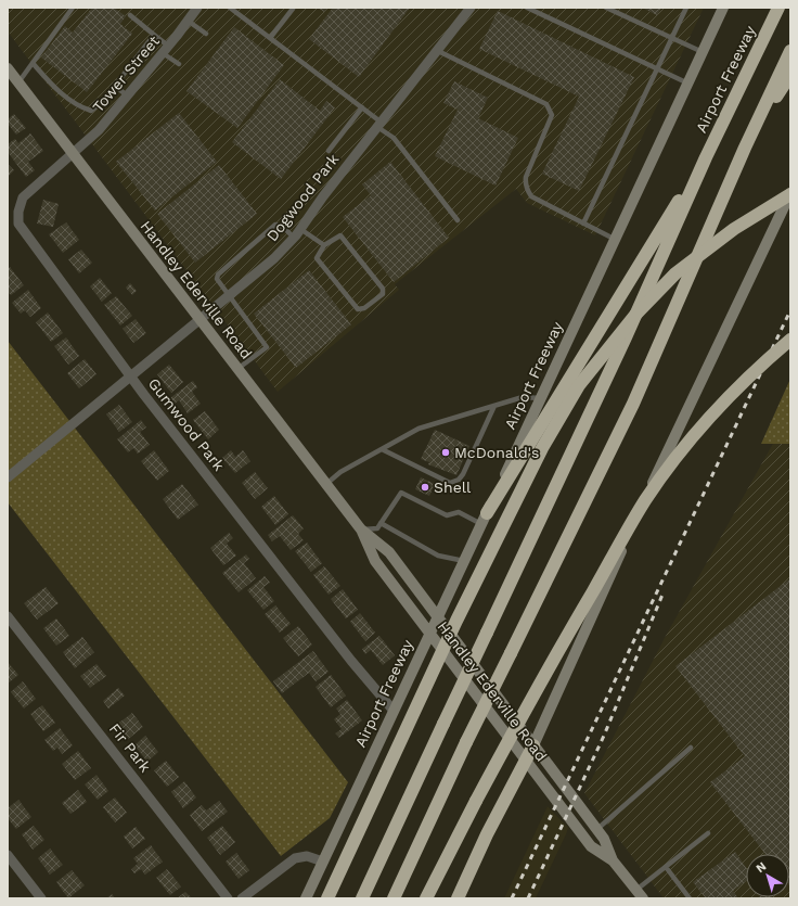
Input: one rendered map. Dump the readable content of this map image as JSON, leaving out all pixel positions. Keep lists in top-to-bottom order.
{
  "streets": {
    "highway": ["Airport Freeway"],
    "main road": ["Handley Ederville Road"],
    "street": [
      "Tower Street",
      "Dogwood Park",
      "Gumwood Park",
      "Fir Park"
    ]
  },
  "crossings": [
    ["Tower Street", "Handley Ederville Road"],
    ["Tower Street", "Gumwood Park"],
    ["Airport Freeway", "Handley Ederville Road"],
    ["Airport Freeway", "Gumwood Park"],
    ["Dogwood Park", "Handley Ederville Road"],
    ["Dogwood Park", "Gumwood Park"],
    ["Handley Ederville Road", "Gumwood Park"]
  ],
  "places": ["McDonald's", "Shell"],
  "north": "top left"
}
